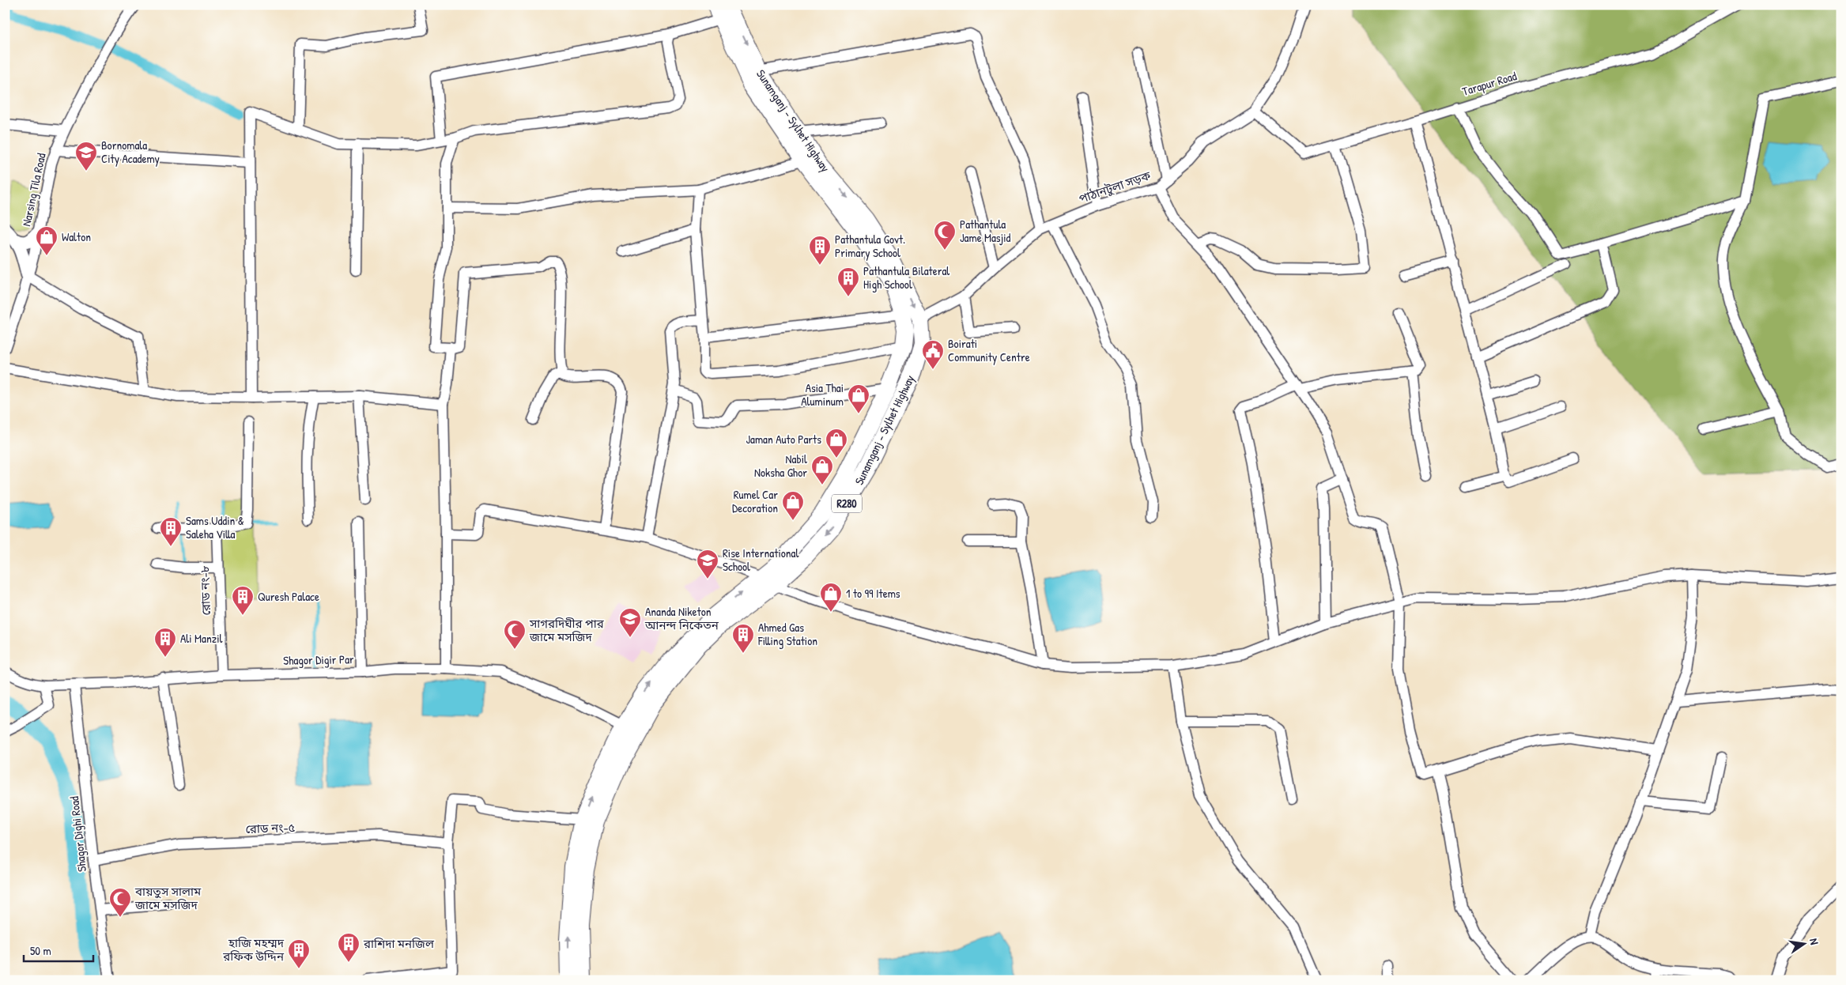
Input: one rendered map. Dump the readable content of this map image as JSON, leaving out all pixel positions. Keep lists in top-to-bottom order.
{
  "streets": {
    "main road": ["Sunamganj - Sylhet Highway", "R280"],
    "street": [
      "Tarapur Road",
      "পাঠানটুলা সড়ক",
      "Narsing Tila Road",
      "রোড নং-৮",
      "Shagor Digir Par",
      "রোড নং-৫",
      "Shagor Dighi Road"
    ]
  },
  "crossings": [
    ["Tarapur Road", "পাঠানটুলা সড়ক"],
    ["Sunamganj - Sylhet Highway", "পাঠানটুলা সড়ক"],
    ["Sunamganj - Sylhet Highway", "Shagor Digir Par"],
    ["রোড নং-৮", "Shagor Digir Par"],
    ["Shagor Digir Par", "Shagor Dighi Road"],
    ["রোড নং-৫", "Shagor Dighi Road"]
  ],
  "places": {
    "school or university": ["Bornomala City Academy", "Rise International School", "Ananda Niketon আনন্দ নিকেতন"],
    "mosque": ["Pathantula Jame Masjid", "সাগরদিঘীর পার জামে মসজিদ", "বায়তুস সালাম জামে মসজিদ"],
    "shop": [
      "Walton",
      "Asia Thai Aluminum",
      "Jaman Auto Parts",
      "Nabil Noksha Ghor",
      "Rumel Car Decoration",
      "1 to 99 Items"
    ],
    "building": [
      "Pathantula Govt. Primary School",
      "Pathantula Bilateral High School",
      "Sams Uddin & Saleha Villa",
      "Quresh Palace",
      "Ahmed Gas Filling Station",
      "Ali Manzil",
      "রাশিদা মনজিল",
      "হাজি মহম্মদ রফিক উদ্দিন"
    ],
    "public building": ["Boirati Community Centre"]
  },
  "scale_bar": "50 m",
  "north": "right"
}
